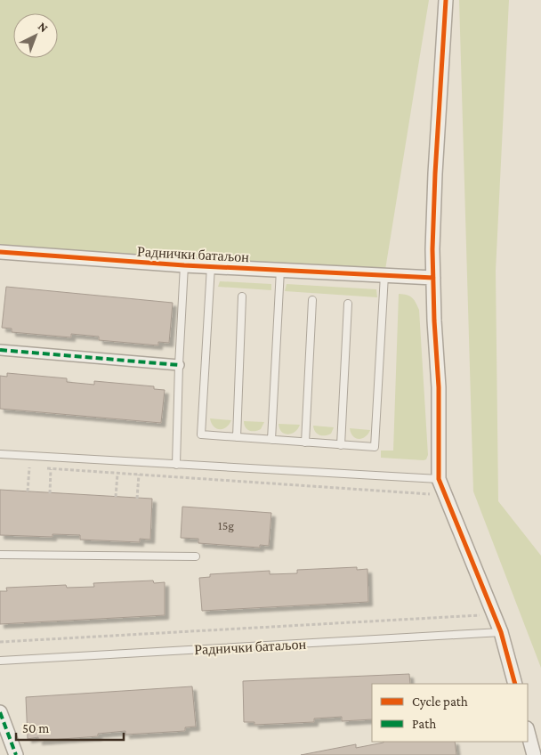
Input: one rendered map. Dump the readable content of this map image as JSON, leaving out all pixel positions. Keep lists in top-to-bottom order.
{
  "streets": {
    "street": ["Раднички батаљон"]
  },
  "house_numbers": ["15g"],
  "legend": ["Cycle path", "Path"],
  "scale_bar": "50 m",
  "north": "top right"
}
